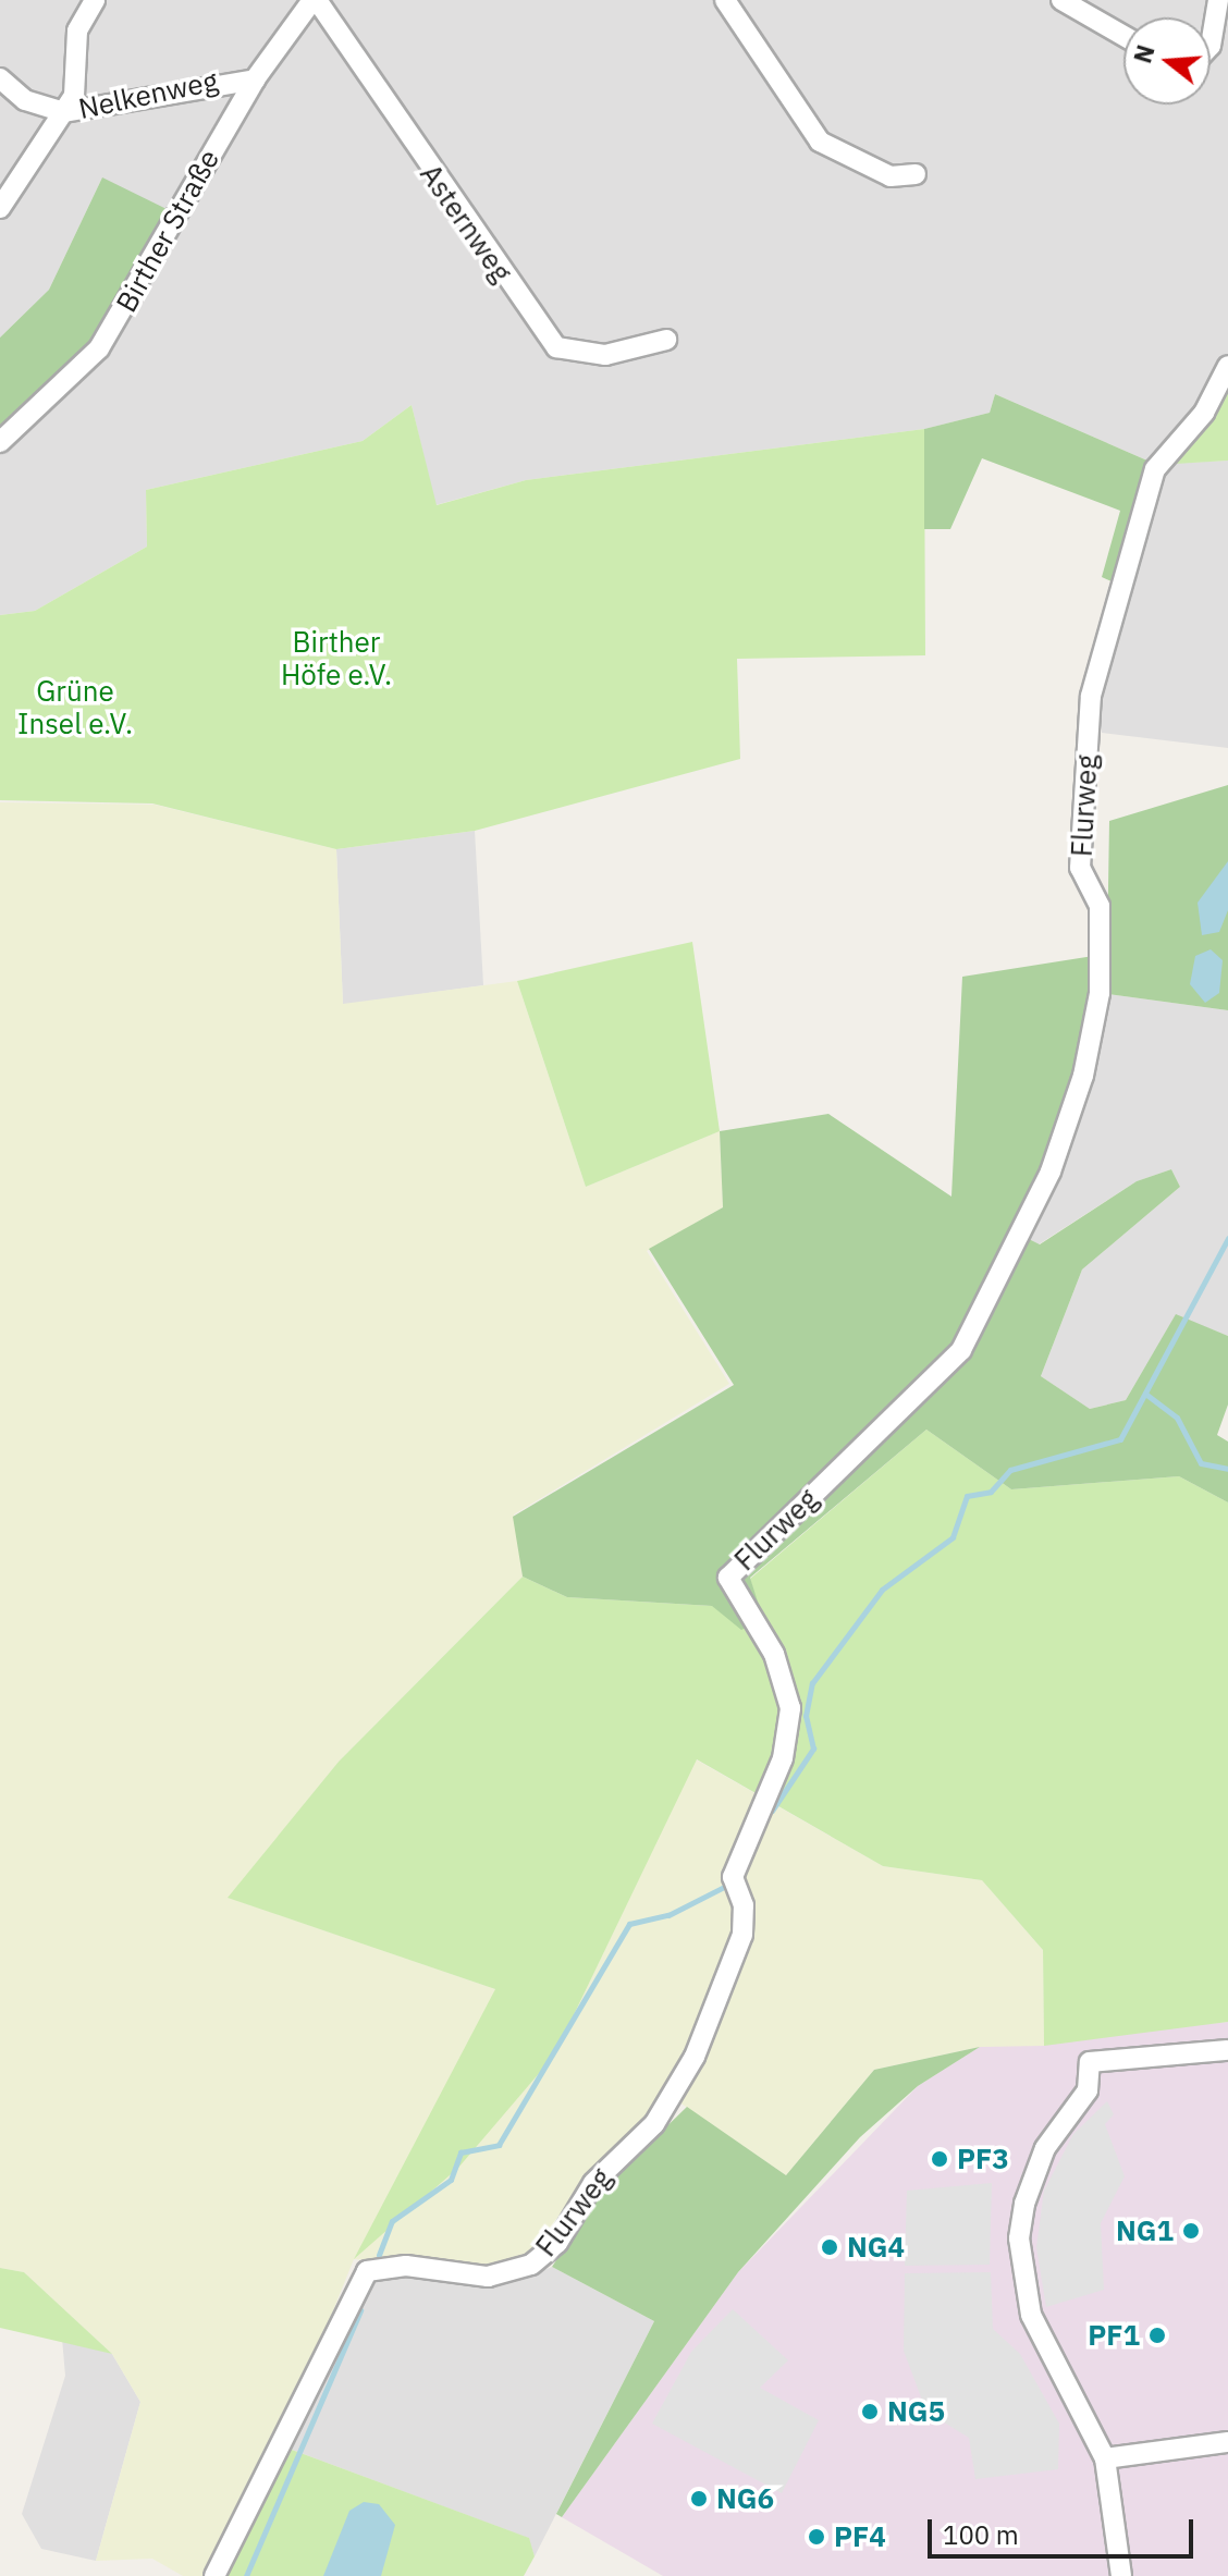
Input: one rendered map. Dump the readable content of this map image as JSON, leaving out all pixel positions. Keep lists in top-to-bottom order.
{
  "streets": {
    "street": [
      "Nelkenweg",
      "Asternweg",
      "Birther Straße",
      "Flurweg"
    ]
  },
  "crossings": [
    ["Nelkenweg", "Birther Straße"],
    ["Asternweg", "Birther Straße"]
  ],
  "parks": ["Birther Höfe e.V.", "Grüne Insel e.V."],
  "places": [
    "PF3",
    "NG1",
    "NG4",
    "PF1",
    "NG5",
    "NG6",
    "PF4"
  ],
  "scale_bar": "100 m",
  "north": "left"
}
